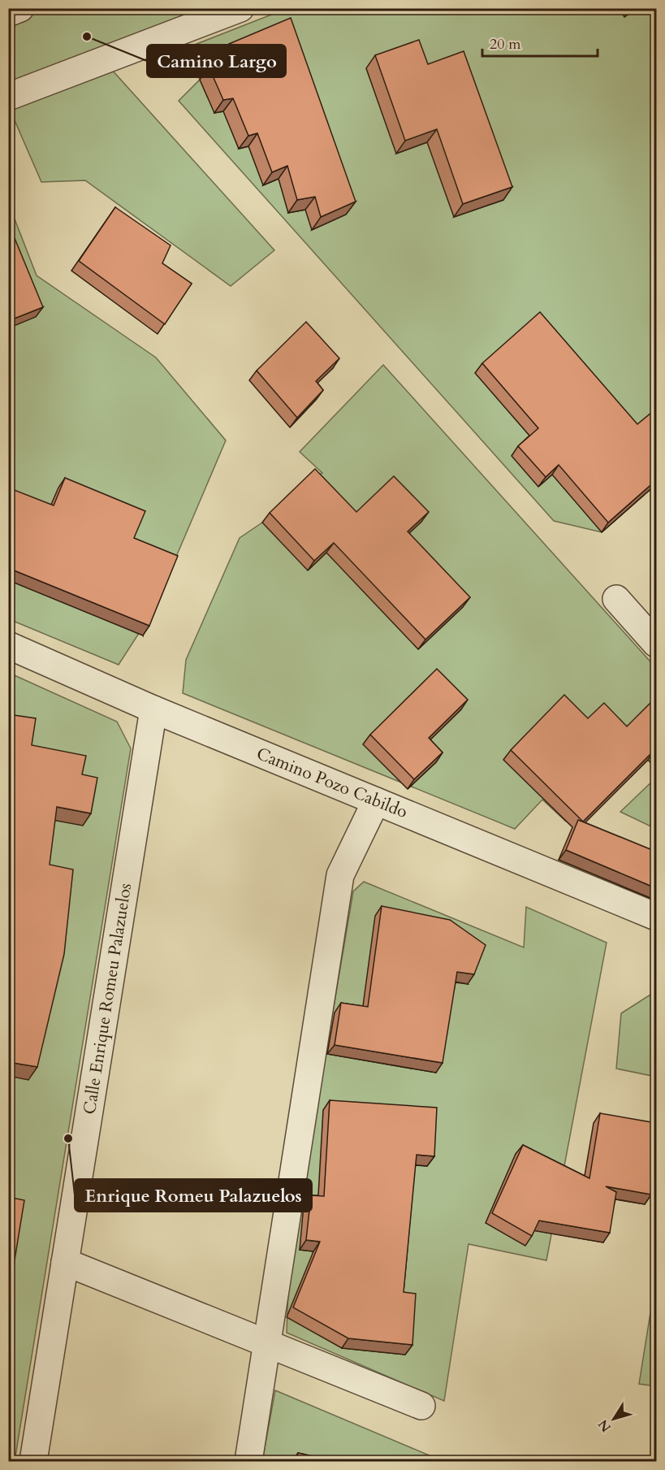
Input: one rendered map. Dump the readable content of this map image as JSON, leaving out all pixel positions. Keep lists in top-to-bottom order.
{
  "streets": {
    "street": ["Camino Pozo Cabildo", "Calle Enrique Romeu Palazuelos"]
  },
  "crossings": [
    ["Camino Pozo Cabildo", "Calle Enrique Romeu Palazuelos"]
  ],
  "places": ["Camino Largo", "Enrique Romeu Palazuelos"],
  "scale_bar": "20 m",
  "north": "bottom left"
}
